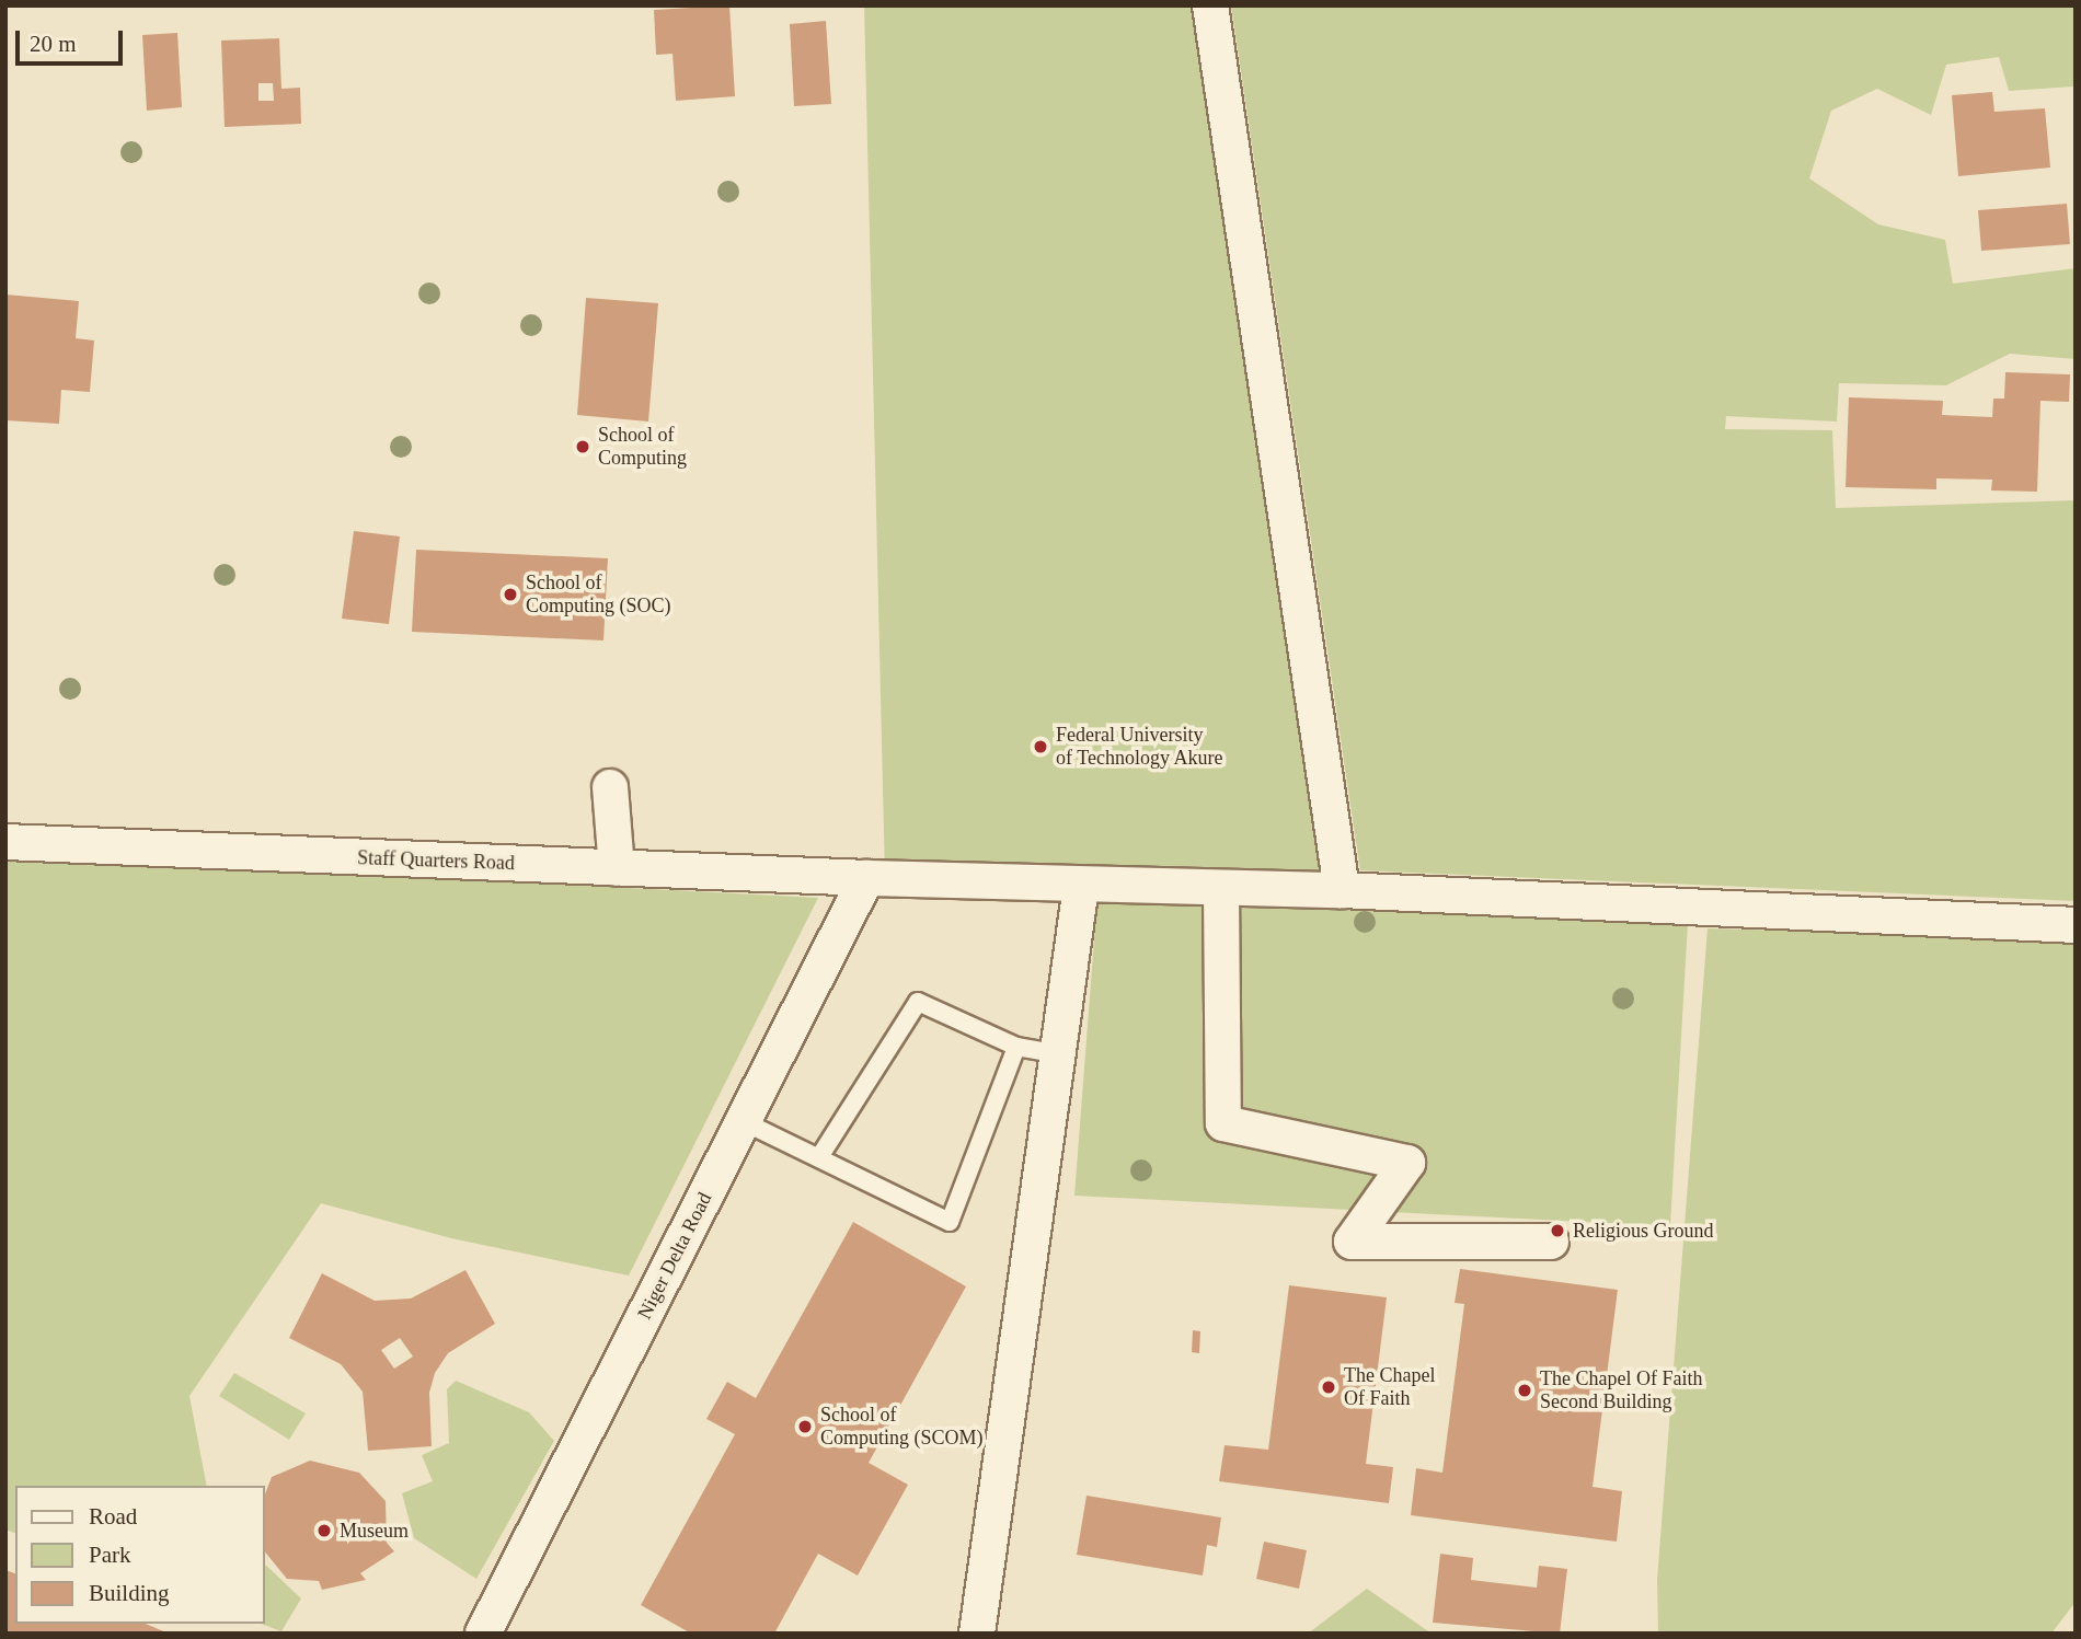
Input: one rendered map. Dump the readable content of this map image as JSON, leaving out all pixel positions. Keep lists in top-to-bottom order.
{
  "streets": {
    "street": ["Staff Quarters Road", "Niger Delta Road"]
  },
  "crossings": [
    ["Staff Quarters Road", "Niger Delta Road"]
  ],
  "places": [
    "School of Computing",
    "School of Computing (SOC)",
    "Federal University of Technology Akure",
    "Religious Ground",
    "The Chapel Of Faith",
    "The Chapel Of Faith Second Building",
    "School of Computing (SCOM)",
    "Museum"
  ],
  "legend": ["Road", "Park", "Building"],
  "scale_bar": "20 m"
}
